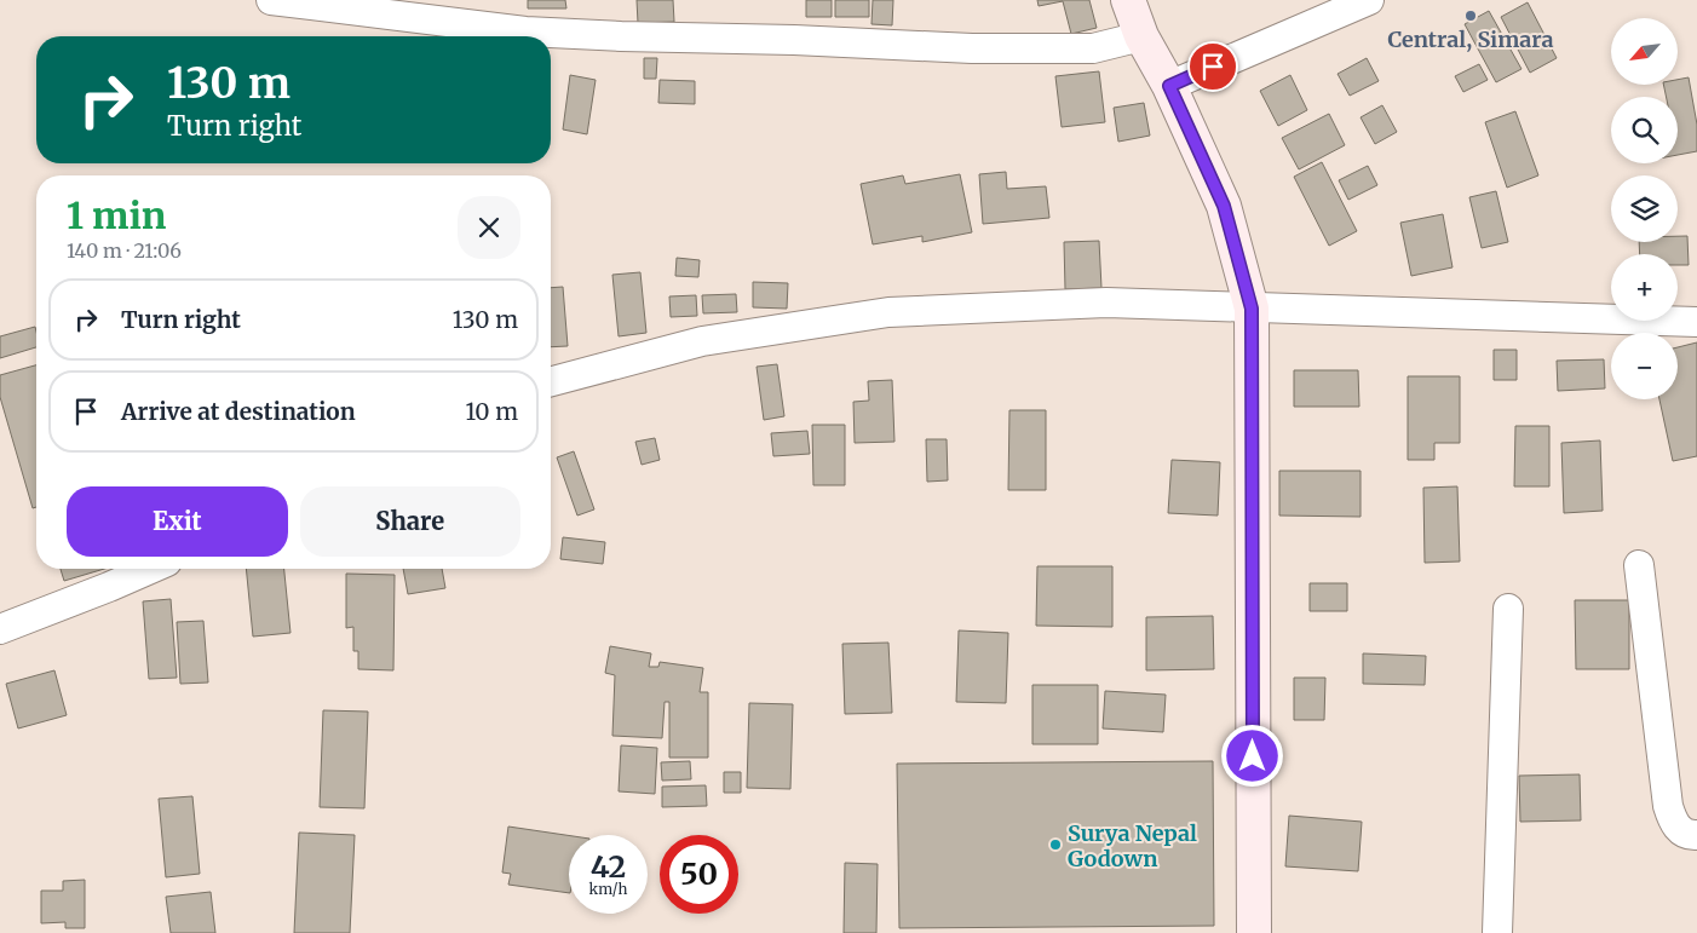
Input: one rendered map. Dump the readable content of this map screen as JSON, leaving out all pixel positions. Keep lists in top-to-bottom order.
{
  "places": ["Central, Simara", "Surya Nepal Godown"],
  "north": "bottom left",
  "page": {
    "map_buttons": ["+", "−"],
    "turn": ["130 m", "Turn right"],
    "heading": ["1 min", "140 m · 21:06"],
    "list": [
      {
        "name": "Turn right",
        "value": "130 m"
      },
      {
        "name": "Arrive at destination",
        "value": "10 m"
      }
    ],
    "buttons": ["Exit", "Share"],
    "speed": "42 km/h",
    "limit": "50"
  }
}
